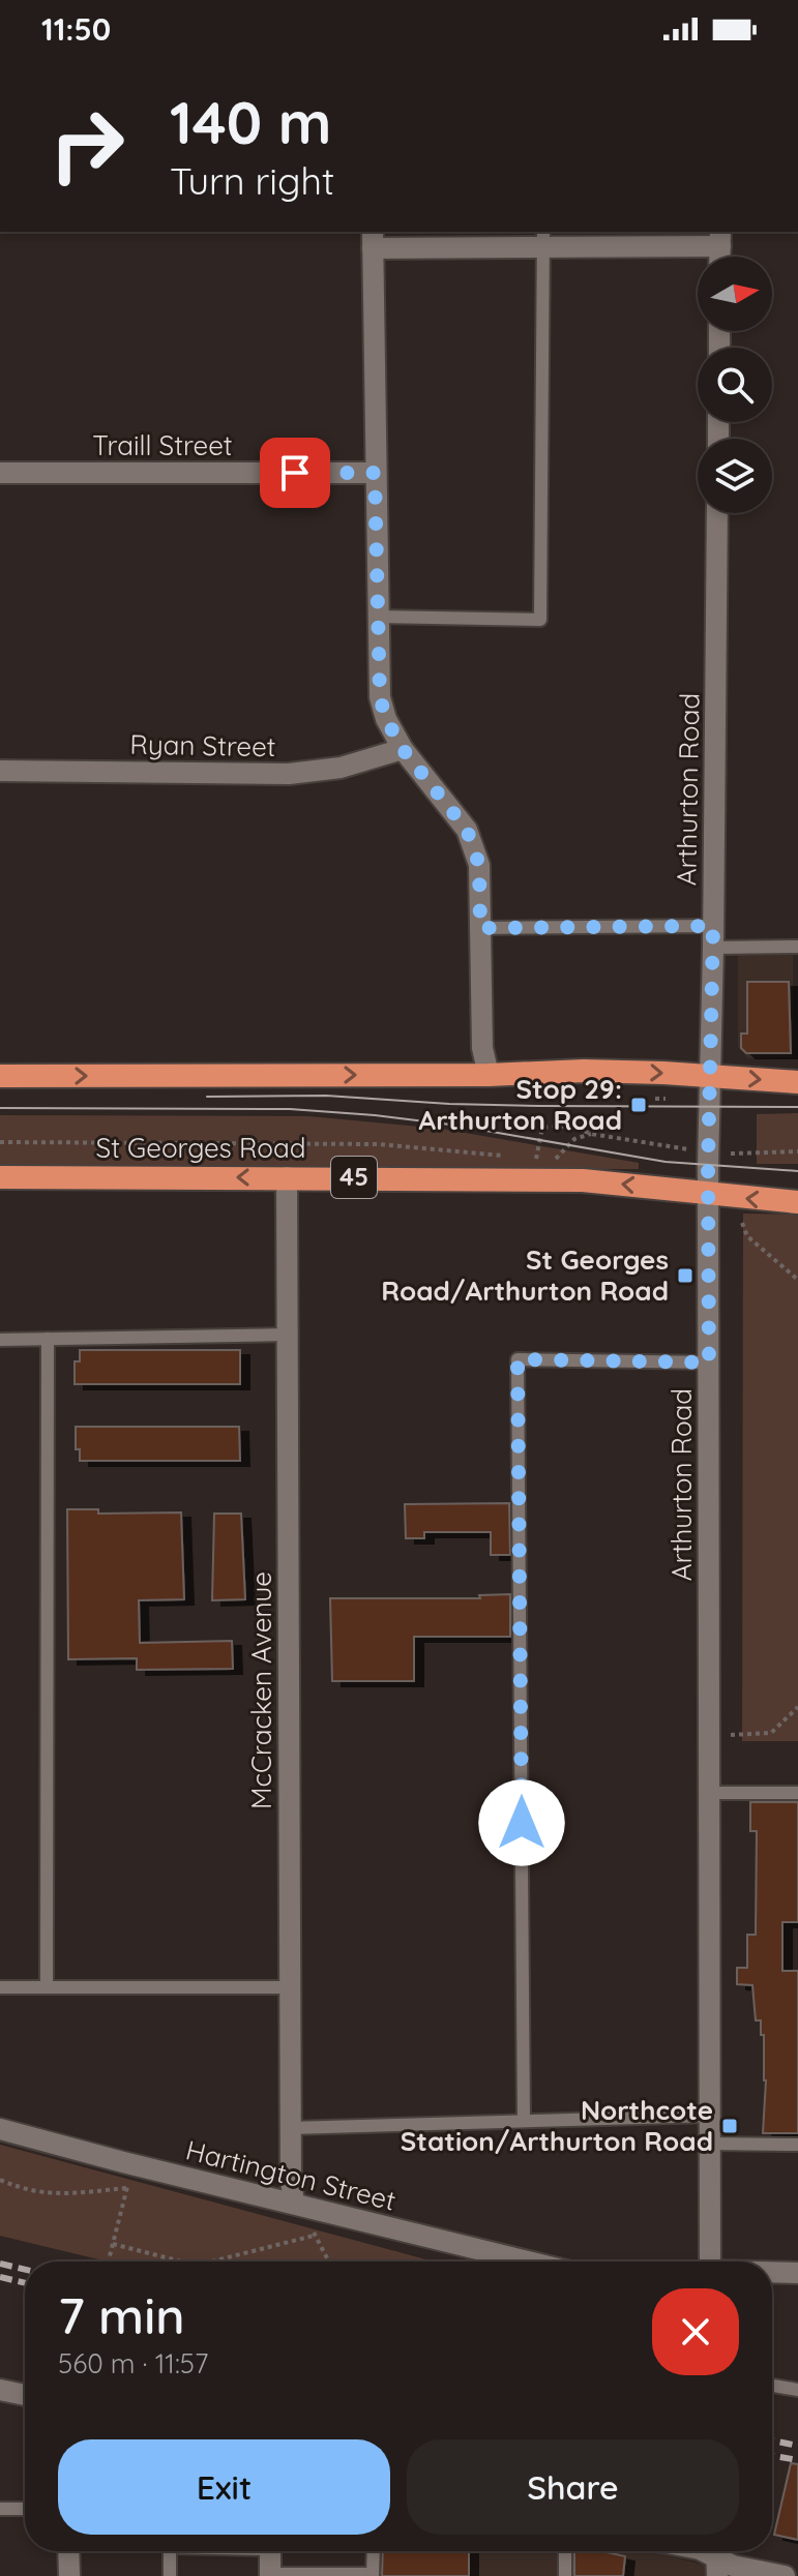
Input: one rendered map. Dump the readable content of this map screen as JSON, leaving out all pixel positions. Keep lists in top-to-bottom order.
{
  "streets": {
    "highway": ["St Georges Road", "45"],
    "street": [
      "Traill Street",
      "Ryan Street",
      "Arthurton Road",
      "McCracken Avenue",
      "Hartington Street"
    ]
  },
  "crossings": [
    ["Arthurton Road", "St Georges Road"],
    ["St Georges Road", "McCracken Avenue"],
    ["McCracken Avenue", "Hartington Street"]
  ],
  "places": {
    "transit": ["Stop 29: Arthurton Road", "St Georges Road/Arthurton Road", "Northcote Station/Arthurton Road"]
  },
  "north": "right",
  "page": {
    "status": "11:50",
    "turn": ["140 m", "Turn right"],
    "heading": ["7 min", "560 m · 11:57"],
    "buttons": ["Exit", "Share"]
  }
}
